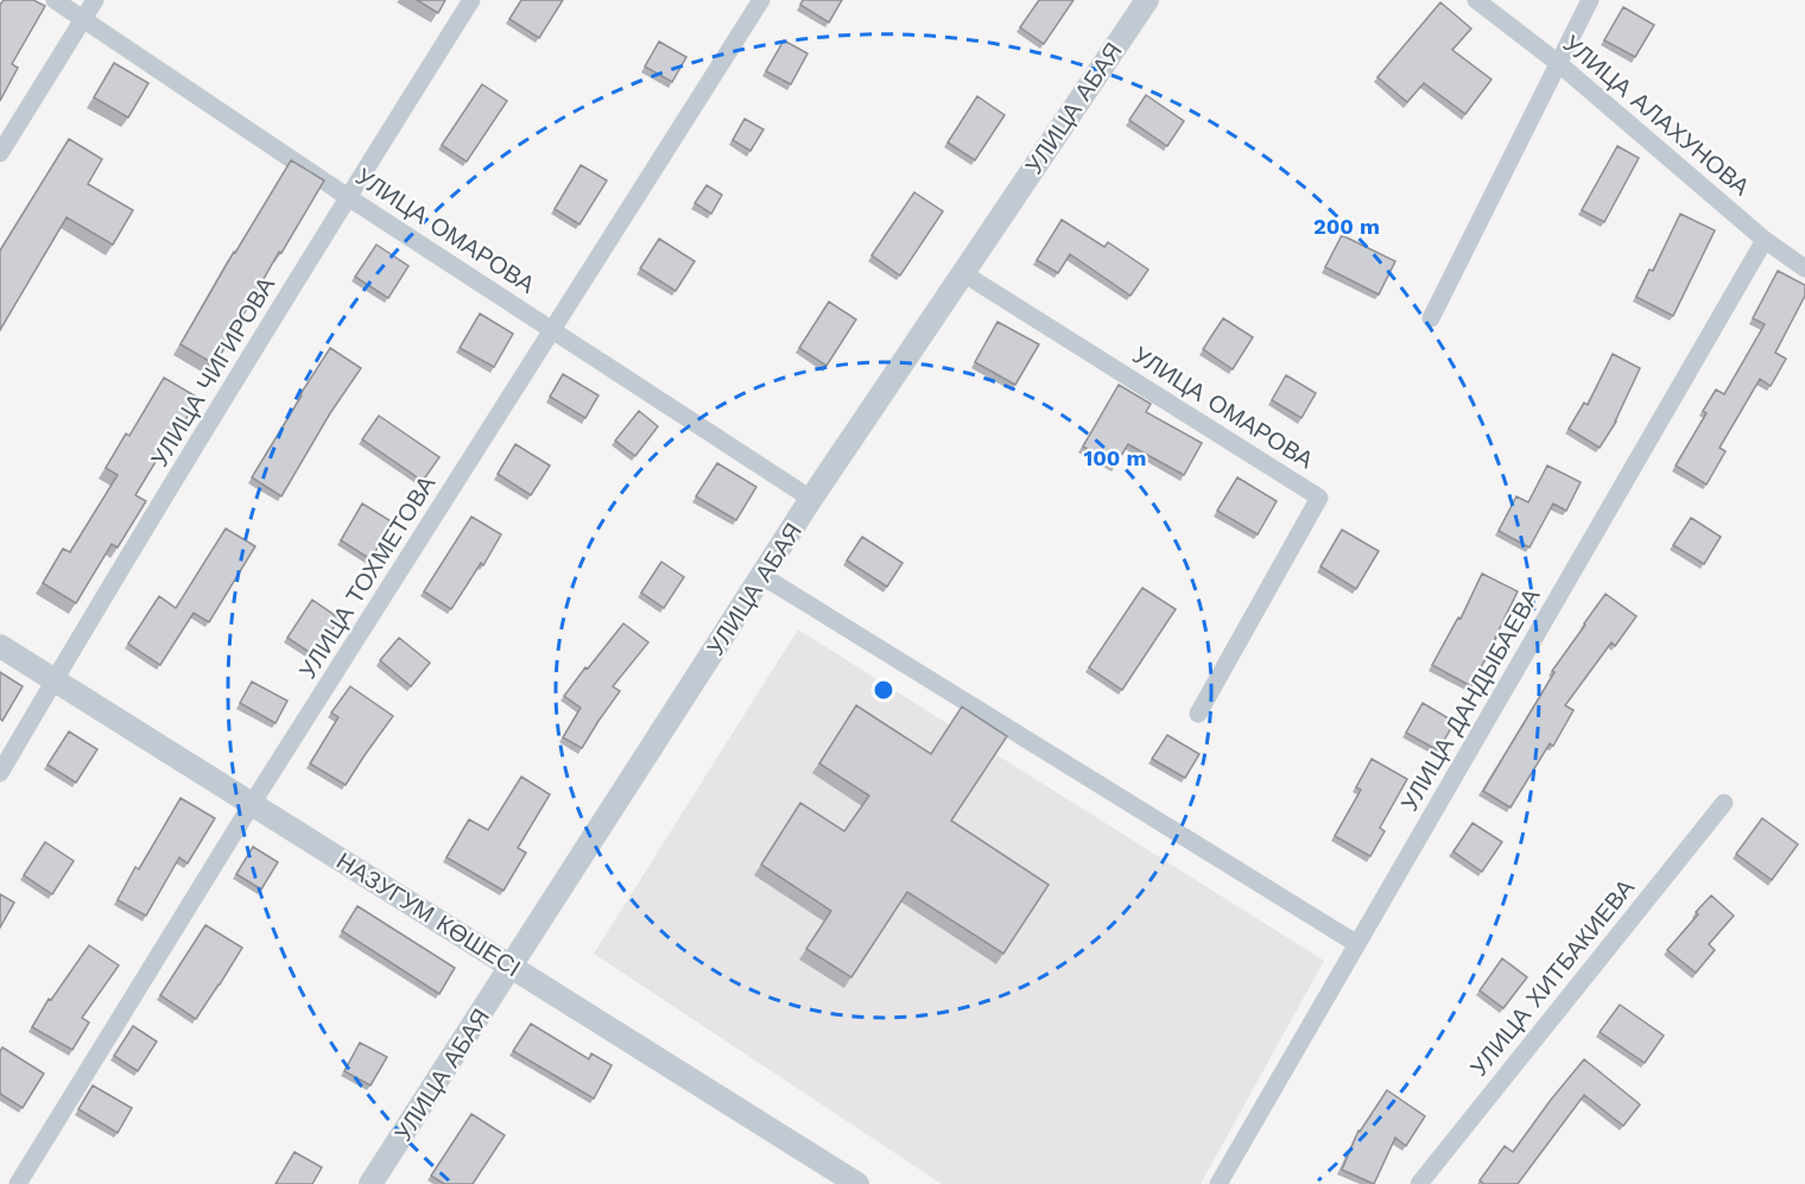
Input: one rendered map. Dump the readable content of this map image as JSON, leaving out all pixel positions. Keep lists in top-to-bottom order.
{
  "streets": {
    "street": [
      "УЛИЦА АБАЯ",
      "УЛИЦА АЛАХУНОВА",
      "УЛИЦА ОМАРОВА",
      "УЛИЦА ЧИГИРОВА",
      "УЛИЦА ТОХМЕТОВА",
      "УЛИЦА ДАНДЫБАЕВА",
      "НАЗУГУМ КӨШЕСІ",
      "УЛИЦА ХИТБАКИЕВА"
    ]
  },
  "crossings": [
    ["УЛИЦА АБАЯ", "УЛИЦА ОМАРОВА"],
    ["УЛИЦА АБАЯ", "НАЗУГУМ КӨШЕСІ"],
    ["УЛИЦА АЛАХУНОВА", "УЛИЦА ДАНДЫБАЕВА"],
    ["УЛИЦА ОМАРОВА", "УЛИЦА ЧИГИРОВА"],
    ["УЛИЦА ОМАРОВА", "УЛИЦА ТОХМЕТОВА"],
    ["УЛИЦА ЧИГИРОВА", "НАЗУГУМ КӨШЕСІ"],
    ["УЛИЦА ТОХМЕТОВА", "НАЗУГУМ КӨШЕСІ"]
  ],
  "rings": ["200 m", "100 m"]
}
